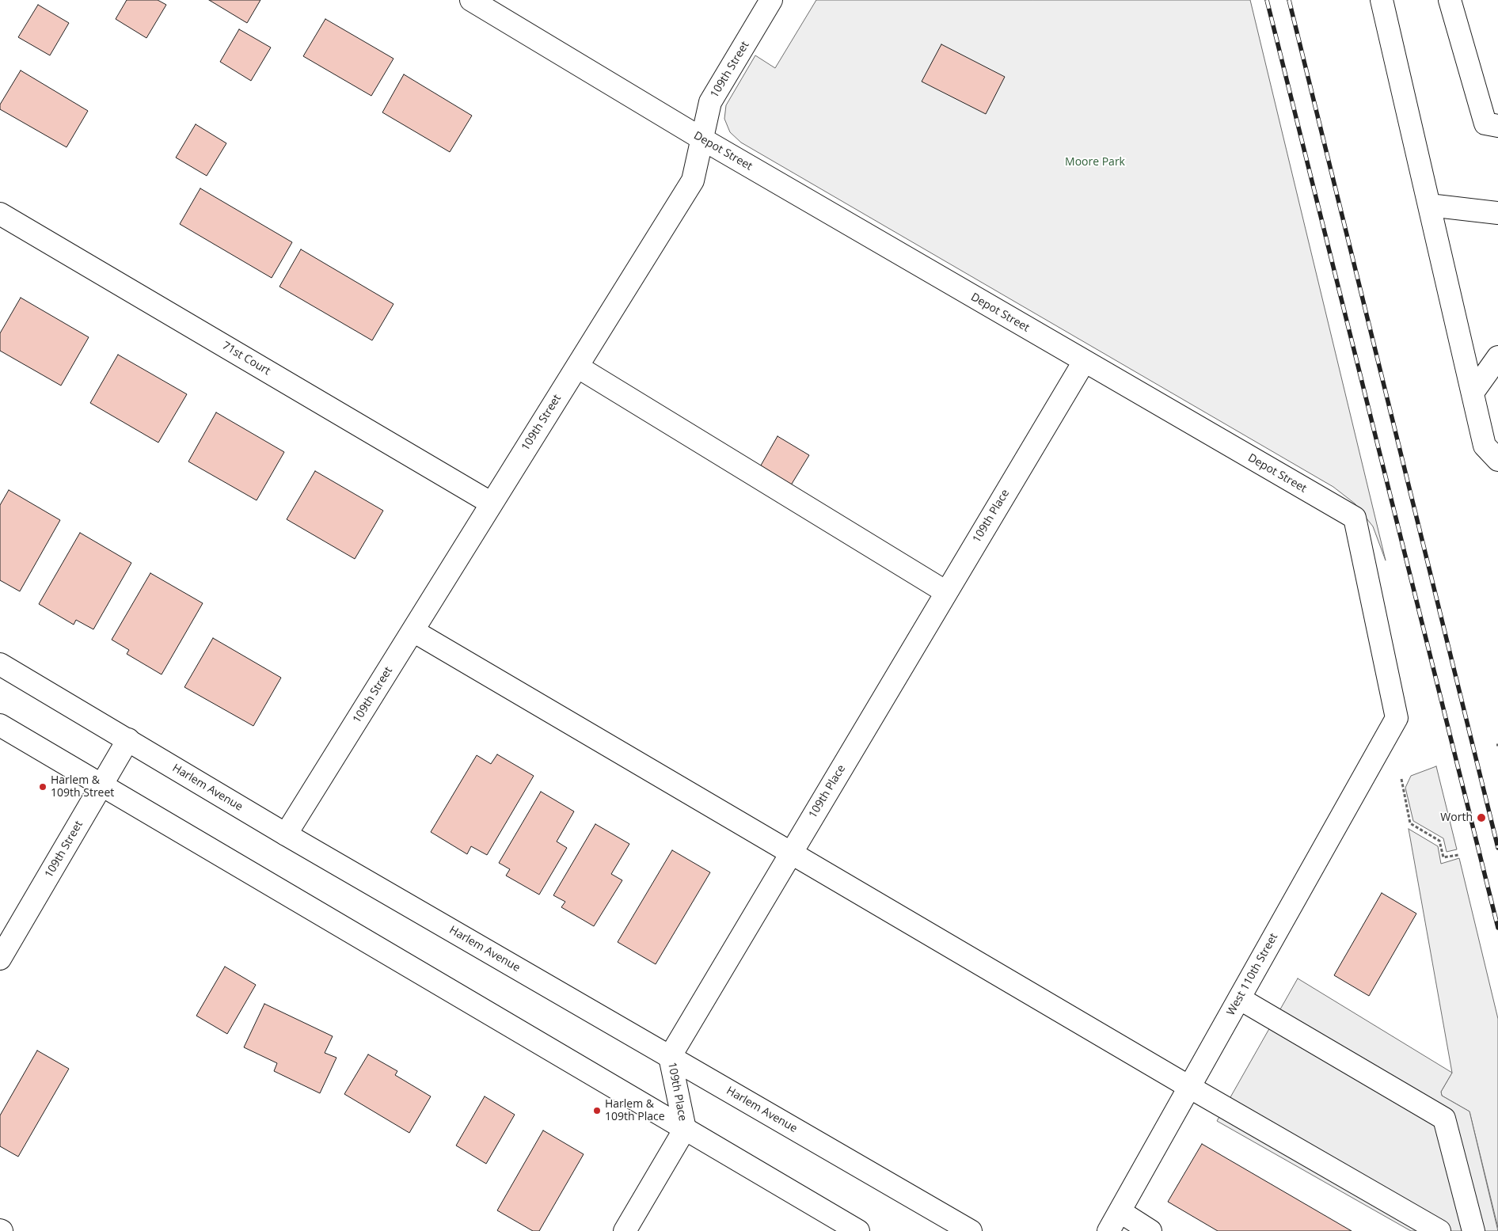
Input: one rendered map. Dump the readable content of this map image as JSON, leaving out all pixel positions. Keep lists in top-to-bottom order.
{
  "streets": {
    "street": [
      "109th Street",
      "Depot Street",
      "71st Court",
      "109th Place",
      "Harlem Avenue",
      "West 110th Street"
    ]
  },
  "crossings": [
    ["109th Street", "Depot Street"],
    ["109th Street", "71st Court"],
    ["109th Street", "Harlem Avenue"],
    ["Depot Street", "109th Place"],
    ["Depot Street", "West 110th Street"],
    ["109th Place", "Harlem Avenue"]
  ],
  "parks": ["Moore Park"],
  "places": ["Harlem & 109th Street", "Worth", "Harlem & 109th Place"]
}
